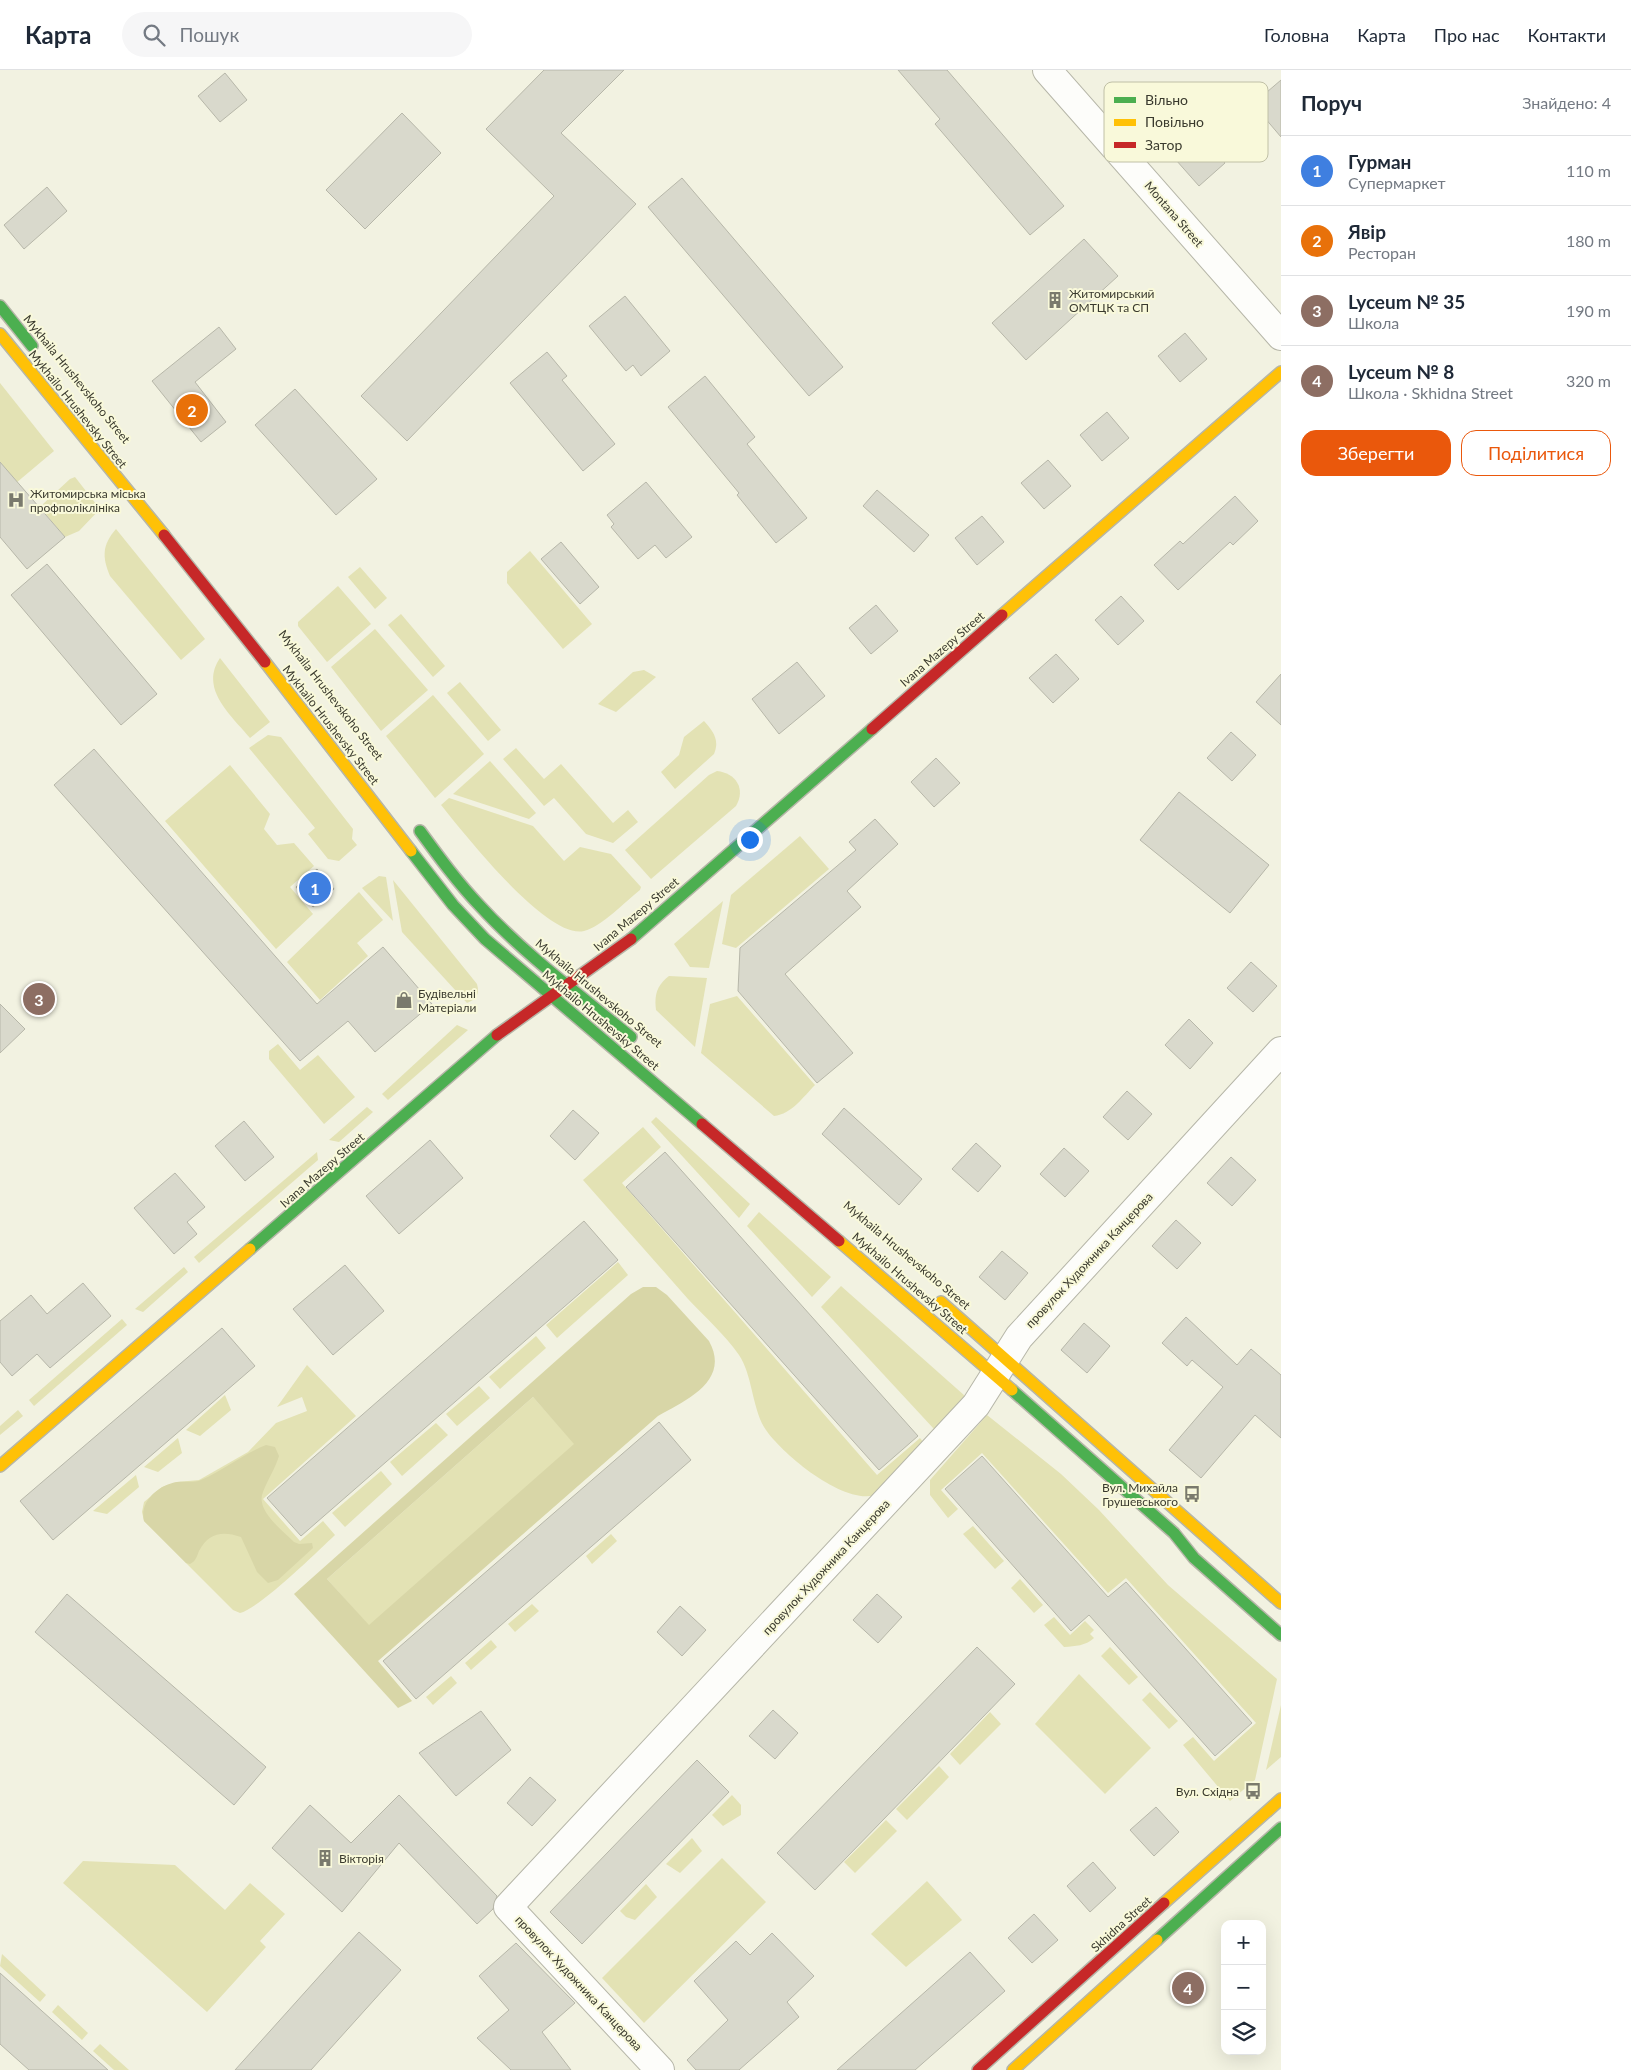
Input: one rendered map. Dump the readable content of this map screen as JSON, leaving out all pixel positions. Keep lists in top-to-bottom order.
{
  "streets": {
    "main road": [
      "Mykhaila Hrushevskoho Street",
      "Mykhailo Hrushevsky Street",
      "Ivana Mazepy Street",
      "Skhidna Street"
    ],
    "street": ["Montana Street", "провулок Художника Канцерова"]
  },
  "crossings": [
    ["Mykhaila Hrushevskoho Street", "Mykhailo Hrushevsky Street"],
    ["Mykhaila Hrushevskoho Street", "Ivana Mazepy Street"],
    ["Mykhaila Hrushevskoho Street", "провулок Художника Канцерова"],
    ["Mykhailo Hrushevsky Street", "Ivana Mazepy Street"],
    ["Mykhailo Hrushevsky Street", "провулок Художника Канцерова"]
  ],
  "places": {
    "building": ["Житомирський ОМТЦК та СП", "Вікторія"],
    "hospital": ["Житомирська міська профполіклініка"],
    "shop": ["Будівельні Матеріали"],
    "bus stop": ["Вул. Михайла Грушевського", "Вул. Східна"]
  },
  "legend": ["Вільно", "Повільно", "Затор"],
  "page": {
    "header": "Карта",
    "search": "Пошук",
    "nav": [
      "Головна",
      "Карта",
      "Про нас",
      "Контакти"
    ],
    "heading": ["Поруч", "Знайдено: 4"],
    "list": [
      {
        "mark": "1",
        "name": "Гурман",
        "note": "Супермаркет",
        "value": "110 m"
      },
      {
        "mark": "2",
        "name": "Явір",
        "note": "Ресторан",
        "value": "180 m"
      },
      {
        "mark": "3",
        "name": "Lyceum № 35",
        "note": "Школа",
        "value": "190 m"
      },
      {
        "mark": "4",
        "name": "Lyceum № 8",
        "note": "Школа · Skhidna Street",
        "value": "320 m"
      }
    ],
    "pins": [
      "2",
      "1",
      "3",
      "4"
    ],
    "buttons": ["Зберегти", "Поділитися"],
    "map_buttons": ["+", "−"]
  }
}
